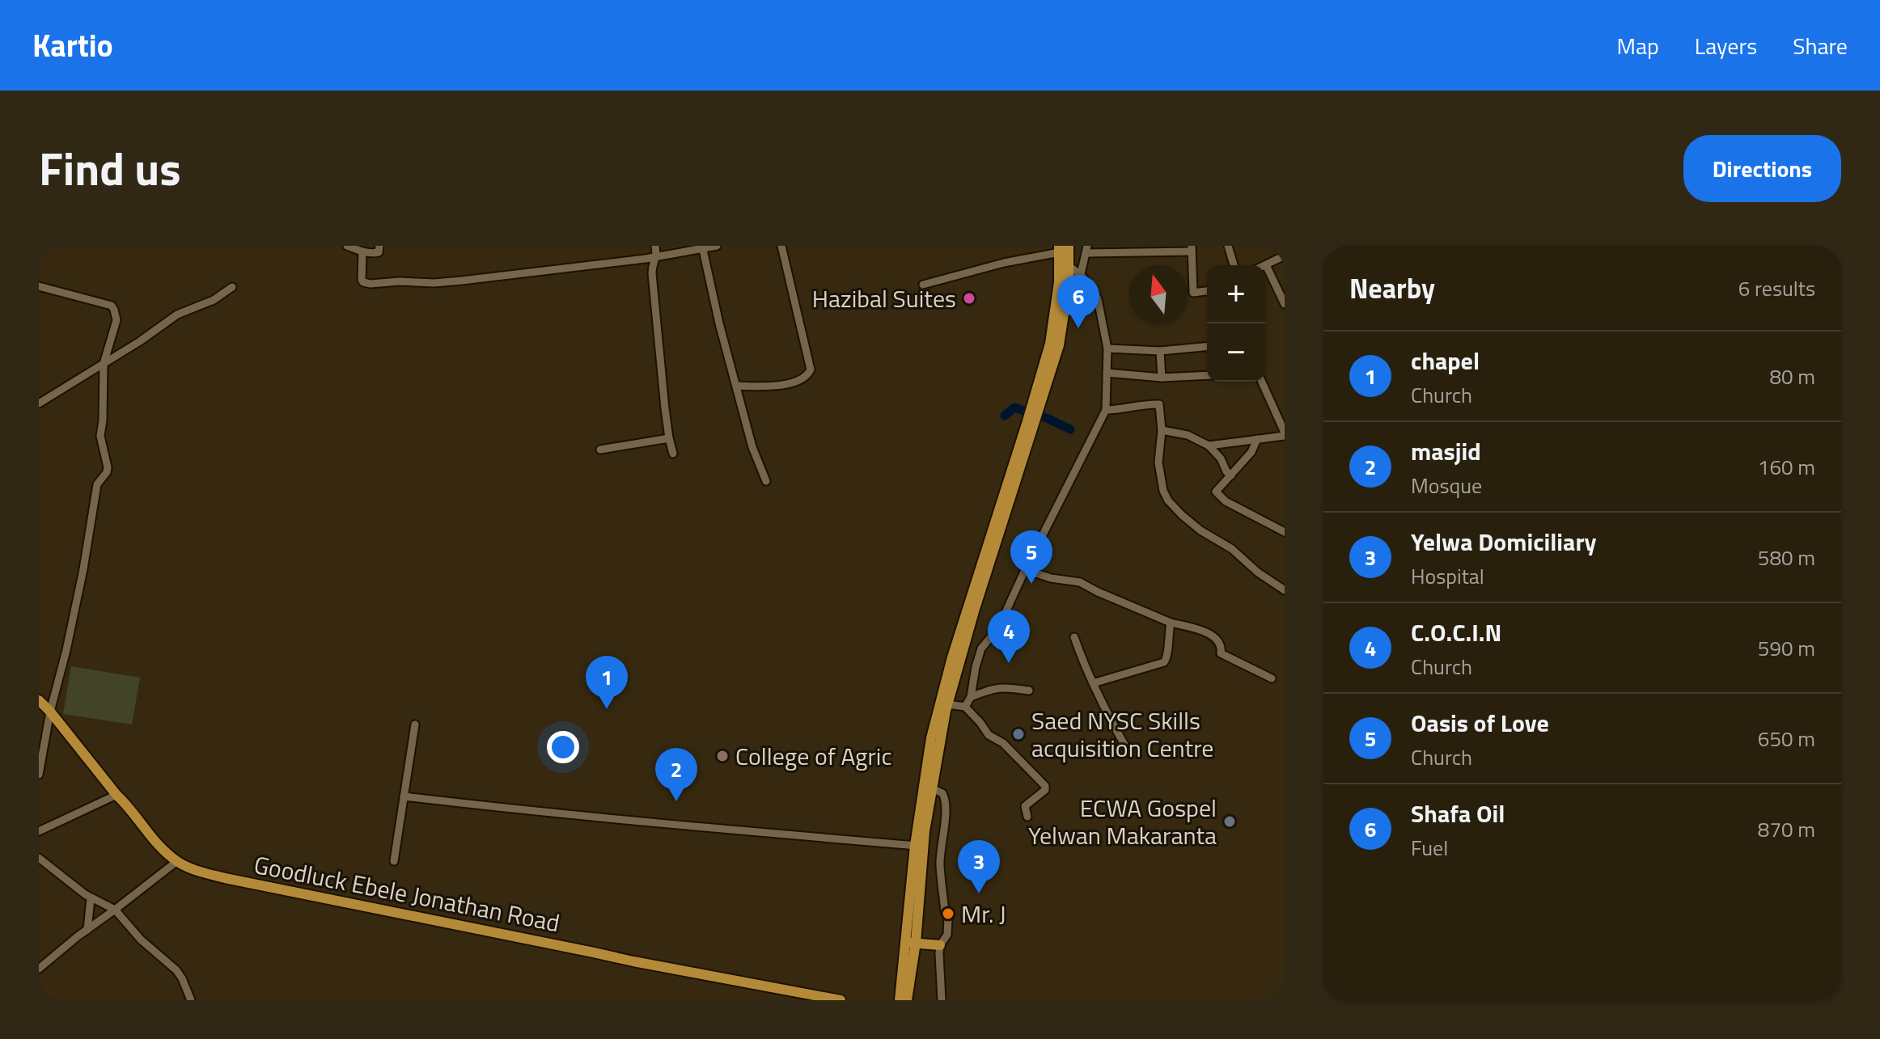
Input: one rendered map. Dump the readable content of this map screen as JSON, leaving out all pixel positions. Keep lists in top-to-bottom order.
{
  "streets": {
    "main road": ["Goodluck Ebele Jonathan Road"]
  },
  "places": [
    "Hazibal Suites",
    "Saed NYSC Skills acquisition Centre",
    "College of Agric",
    "ECWA Gospel Yelwan Makaranta",
    "Mr. J"
  ],
  "north": "top",
  "page": {
    "header": "Kartio",
    "nav": ["Map", "Layers", "Share"],
    "title": "Find us",
    "buttons": "Directions",
    "heading": ["Nearby", "6 results"],
    "map_buttons": ["+", "−"],
    "pins": [
      "6",
      "5",
      "4",
      "1",
      "2",
      "3"
    ],
    "list": [
      {
        "mark": "1",
        "name": "chapel",
        "note": "Church",
        "value": "80 m"
      },
      {
        "mark": "2",
        "name": "masjid",
        "note": "Mosque",
        "value": "160 m"
      },
      {
        "mark": "3",
        "name": "Yelwa Domiciliary",
        "note": "Hospital",
        "value": "580 m"
      },
      {
        "mark": "4",
        "name": "C.O.C.I.N",
        "note": "Church",
        "value": "590 m"
      },
      {
        "mark": "5",
        "name": "Oasis of Love",
        "note": "Church",
        "value": "650 m"
      },
      {
        "mark": "6",
        "name": "Shafa Oil",
        "note": "Fuel",
        "value": "870 m"
      }
    ]
  }
}
